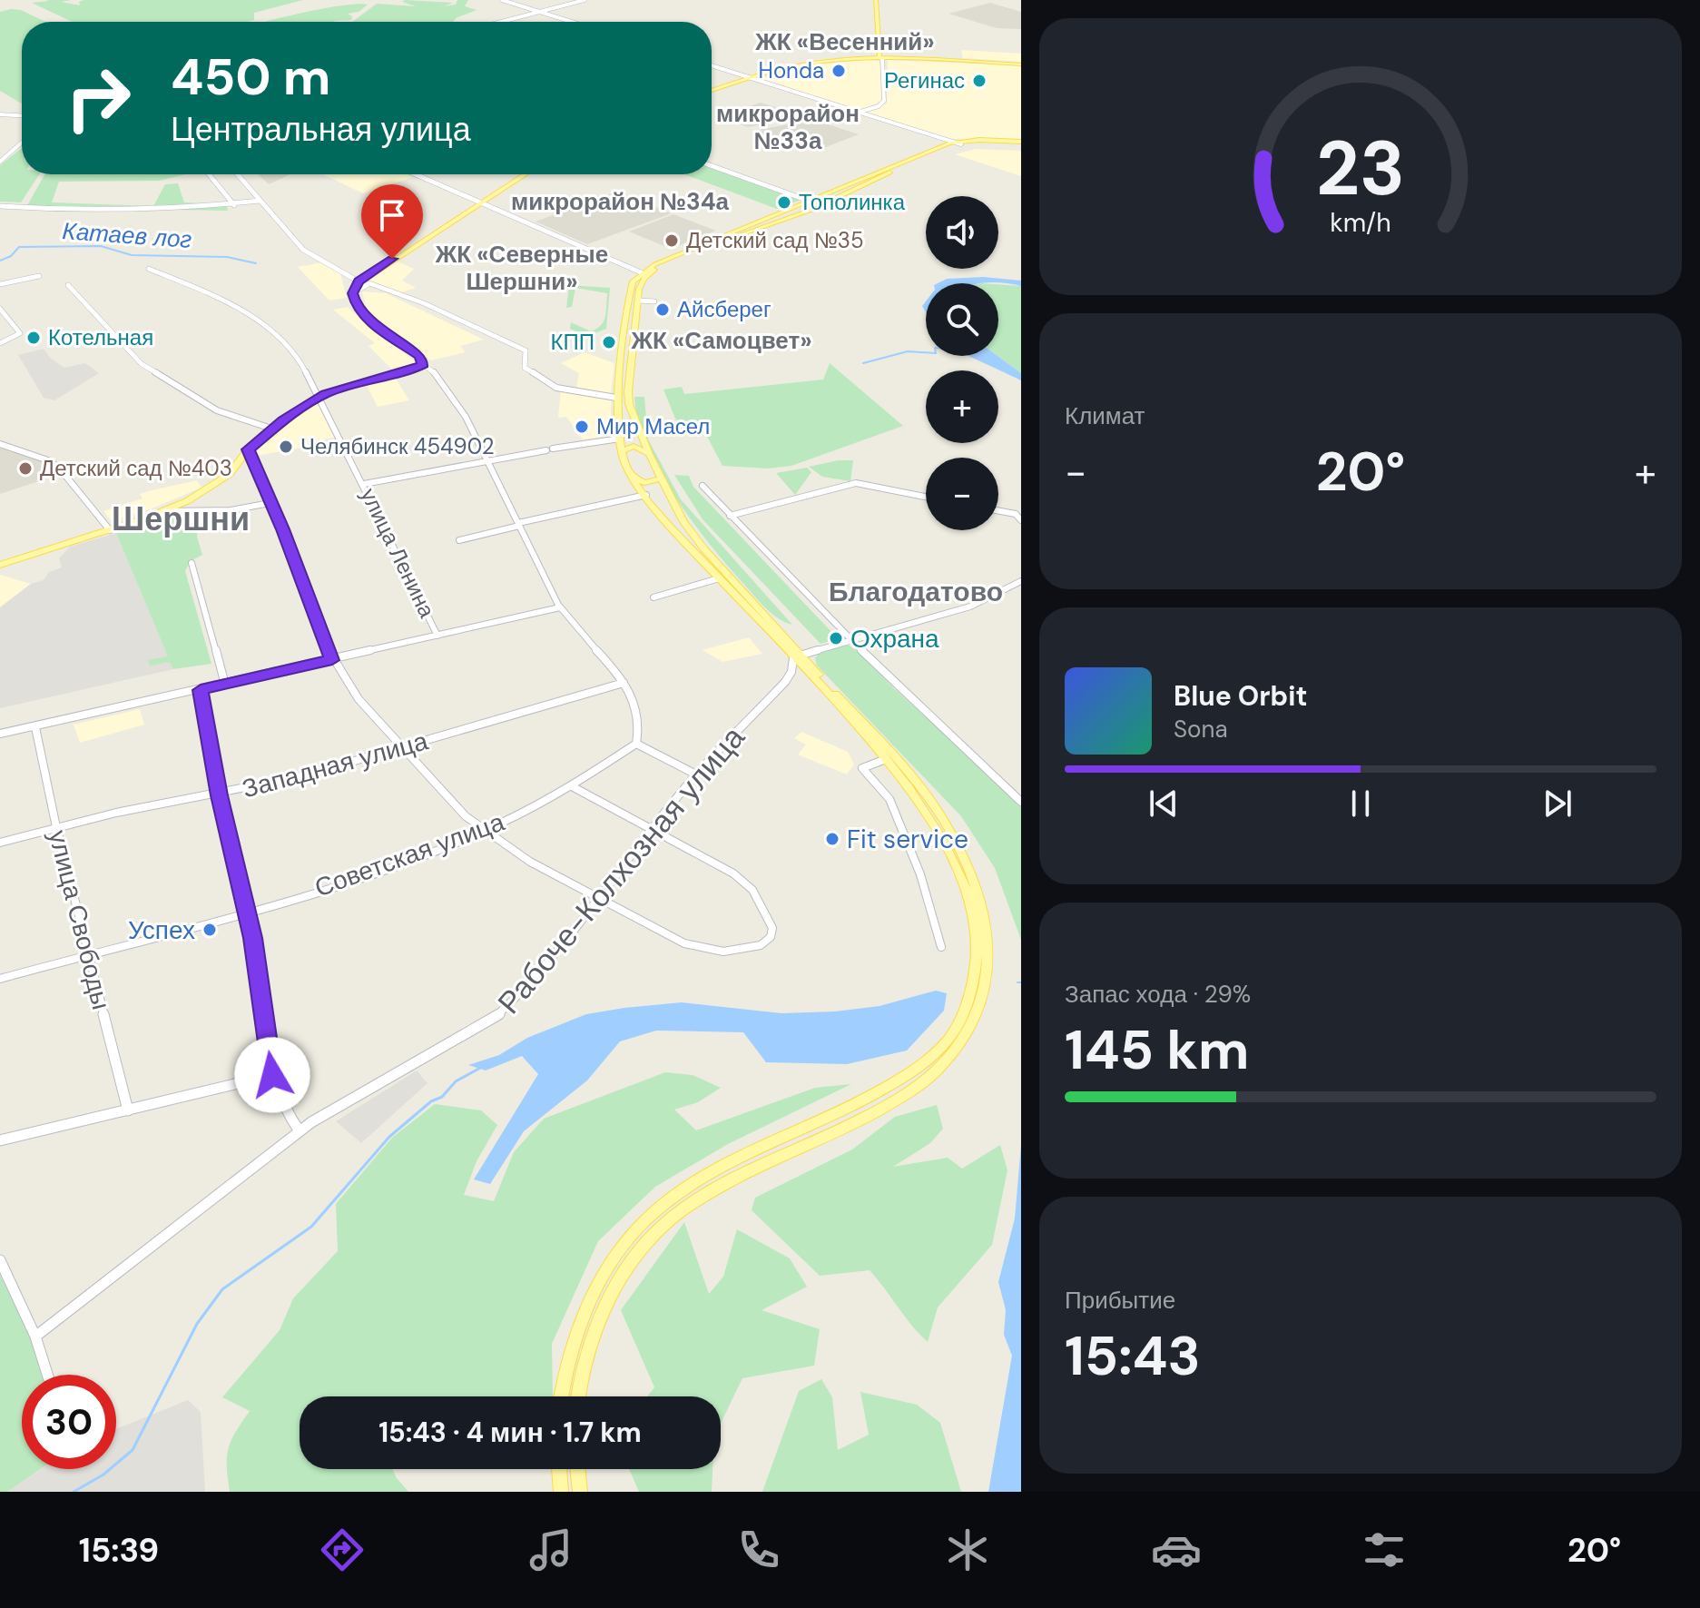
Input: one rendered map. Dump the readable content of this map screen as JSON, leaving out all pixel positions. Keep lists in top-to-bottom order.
{
  "streets": {
    "street": [
      "улица Ленина",
      "Западная улица",
      "Советская улица",
      "Рабоче-Колхозная улица",
      "улица Свободы"
    ]
  },
  "crossings": [
    ["Западная улица", "улица Свободы"],
    ["Советская улица", "улица Свободы"]
  ],
  "districts": [
    "ЖК «Весенний»",
    "микрорайон №33а",
    "микрорайон №34а",
    "ЖК «Северные Шершни»",
    "ЖК «Самоцвет»",
    "Шершни",
    "Благодатово"
  ],
  "water": ["Катаев лог"],
  "places": [
    "Honda",
    "Регинас",
    "Тополинка",
    "Детский сад №35",
    "Айсберег",
    "Котельная",
    "КПП",
    "Мир Масел",
    "Челябинск 454902",
    "Детский сад №403",
    "Охрана",
    "Fit service",
    "Успех"
  ],
  "page": {
    "turn": ["450 m", "Центральная улица"],
    "map_buttons": ["+", "−"],
    "tile": [
      "Климат",
      ["Запас хода · 29%", "145 km"],
      ["Прибытие", "15:43"]
    ],
    "heat": ["−", "20°", "+"],
    "song": ["Blue Orbit", "Sona"],
    "limit": "30",
    "trip": "15:43 · 4 мин · 1.7 km",
    "tabs": ["15:39", "20°"],
    "gauge": ["23", "km/h"]
  }
}
